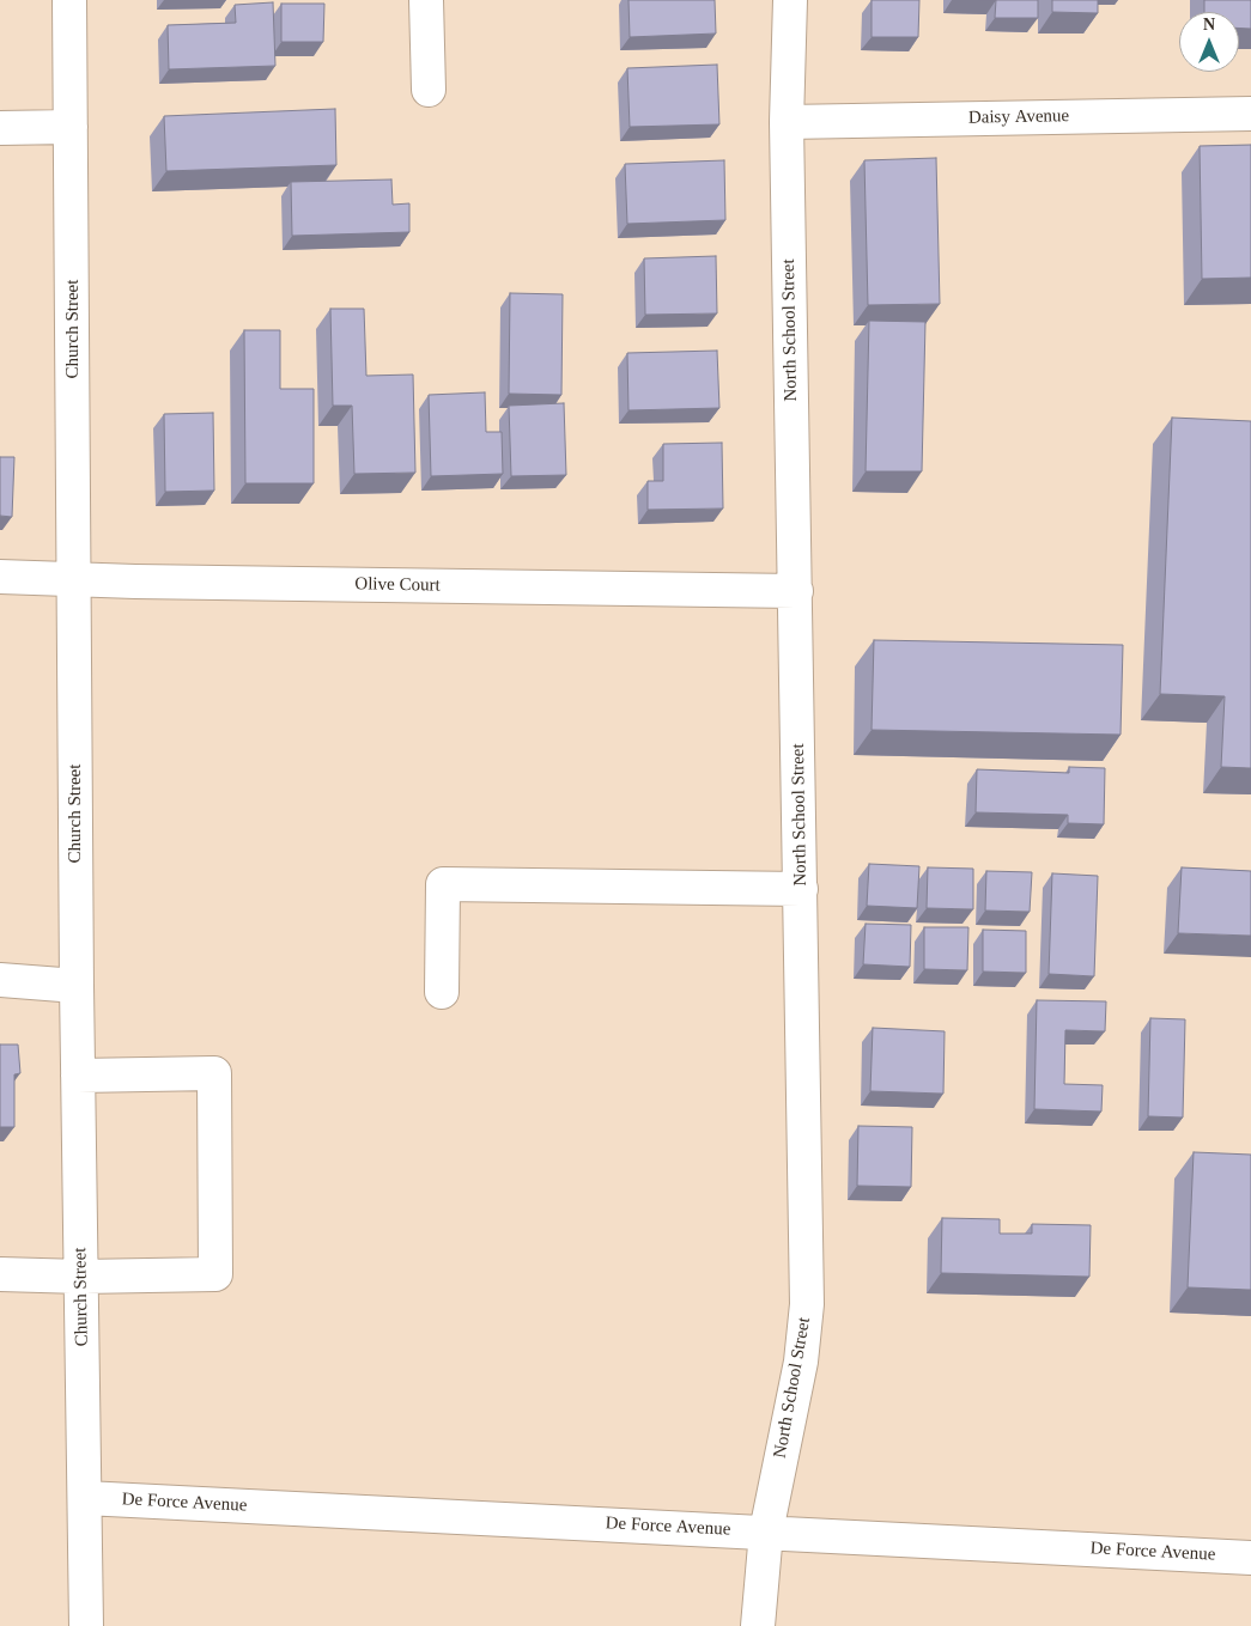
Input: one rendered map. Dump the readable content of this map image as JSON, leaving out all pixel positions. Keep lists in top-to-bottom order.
{
  "streets": {
    "street": [
      "Daisy Avenue",
      "Church Street",
      "North School Street",
      "Olive Court",
      "De Force Avenue"
    ]
  },
  "crossings": [
    ["Daisy Avenue", "North School Street"],
    ["Church Street", "Olive Court"],
    ["Church Street", "De Force Avenue"],
    ["North School Street", "Olive Court"],
    ["North School Street", "De Force Avenue"]
  ],
  "north": "top"
}
